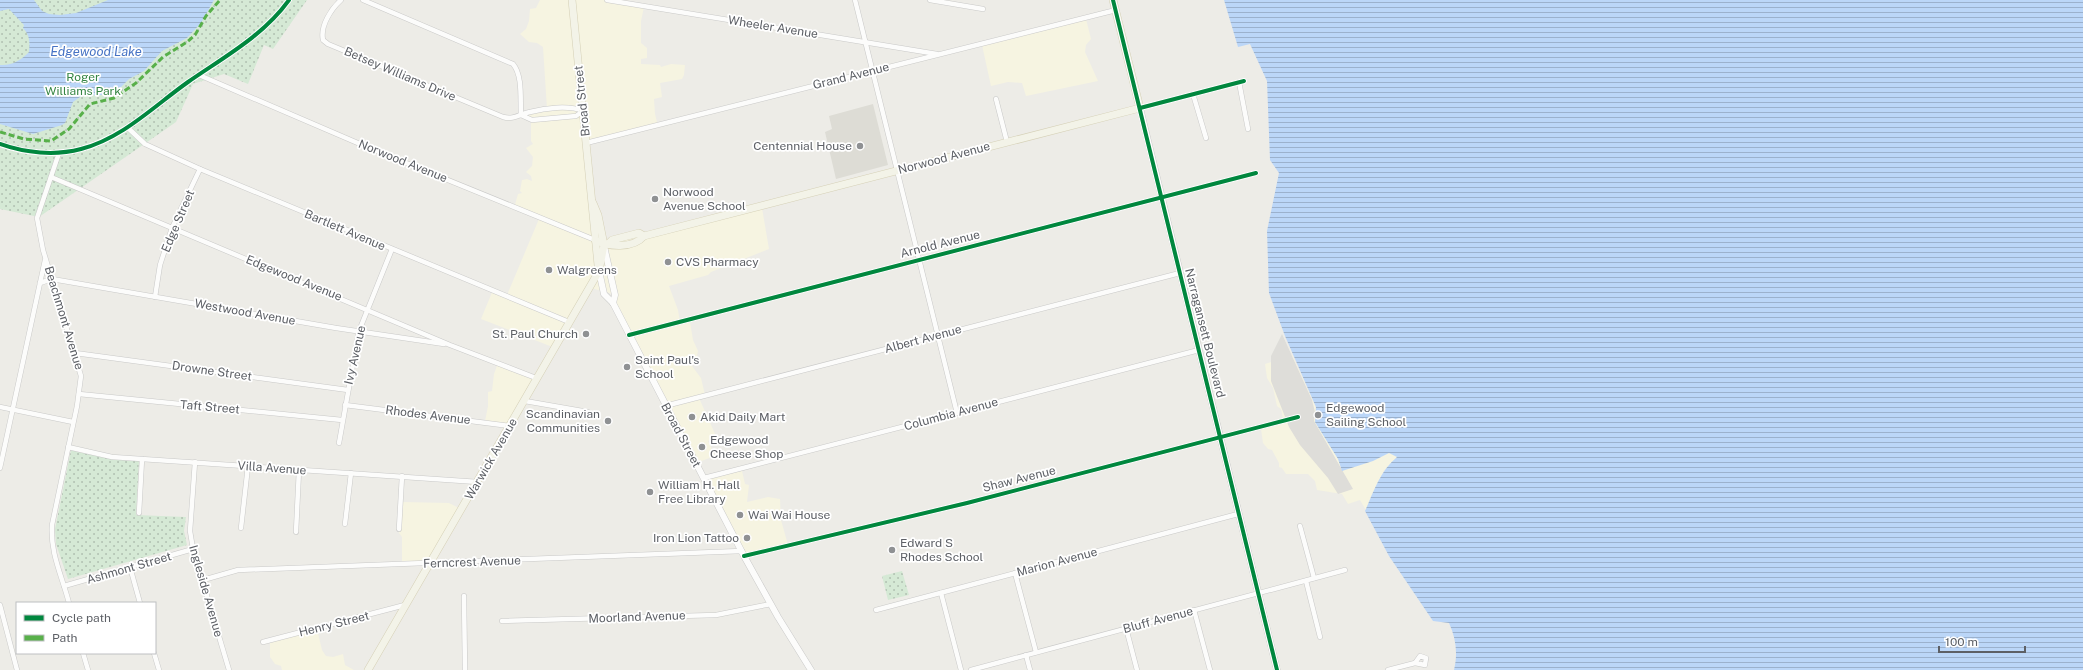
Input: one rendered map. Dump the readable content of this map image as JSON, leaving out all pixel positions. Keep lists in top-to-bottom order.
{
  "streets": {
    "main road": [
      "Broad Street",
      "Norwood Avenue",
      "Narragansett Boulevard",
      "Warwick Avenue"
    ],
    "street": [
      "Wheeler Avenue",
      "Betsey Williams Drive",
      "Grand Avenue",
      "Edge Street",
      "Bartlett Avenue",
      "Arnold Avenue",
      "Edgewood Avenue",
      "Westwood Avenue",
      "Beachmont Avenue",
      "Albert Avenue",
      "Ivy Avenue",
      "Drowne Street",
      "Taft Street",
      "Columbia Avenue",
      "Rhodes Avenue",
      "Villa Avenue",
      "Shaw Avenue",
      "Ferncrest Avenue",
      "Marion Avenue",
      "Ashmont Street",
      "Ingleside Avenue",
      "Moorland Avenue",
      "Bluff Avenue",
      "Henry Street"
    ]
  },
  "crossings": [
    ["Wheeler Avenue", "Grand Avenue"],
    ["Betsey Williams Drive", "Broad Street"],
    ["Grand Avenue", "Broad Street"],
    ["Grand Avenue", "Narragansett Boulevard"],
    ["Broad Street", "Norwood Avenue"],
    ["Broad Street", "Arnold Avenue"],
    ["Broad Street", "Albert Avenue"],
    ["Broad Street", "Columbia Avenue"],
    ["Broad Street", "Warwick Avenue"],
    ["Broad Street", "Shaw Avenue"],
    ["Broad Street", "Ferncrest Avenue"],
    ["Broad Street", "Moorland Avenue"],
    ["Norwood Avenue", "Narragansett Boulevard"],
    ["Norwood Avenue", "Warwick Avenue"],
    ["Edge Street", "Bartlett Avenue"],
    ["Edge Street", "Edgewood Avenue"],
    ["Edge Street", "Westwood Avenue"],
    ["Bartlett Avenue", "Ivy Avenue"],
    ["Bartlett Avenue", "Warwick Avenue"],
    ["Arnold Avenue", "Narragansett Boulevard"],
    ["Edgewood Avenue", "Westwood Avenue"],
    ["Edgewood Avenue", "Beachmont Avenue"],
    ["Edgewood Avenue", "Ivy Avenue"],
    ["Edgewood Avenue", "Warwick Avenue"],
    ["Westwood Avenue", "Beachmont Avenue"],
    ["Westwood Avenue", "Ivy Avenue"],
    ["Beachmont Avenue", "Drowne Street"],
    ["Beachmont Avenue", "Taft Street"],
    ["Beachmont Avenue", "Villa Avenue"],
    ["Beachmont Avenue", "Ashmont Street"],
    ["Narragansett Boulevard", "Albert Avenue"],
    ["Narragansett Boulevard", "Columbia Avenue"],
    ["Narragansett Boulevard", "Shaw Avenue"],
    ["Narragansett Boulevard", "Marion Avenue"],
    ["Narragansett Boulevard", "Bluff Avenue"],
    ["Ivy Avenue", "Drowne Street"],
    ["Ivy Avenue", "Taft Street"],
    ["Ivy Avenue", "Rhodes Avenue"],
    ["Rhodes Avenue", "Warwick Avenue"],
    ["Warwick Avenue", "Villa Avenue"],
    ["Warwick Avenue", "Ferncrest Avenue"],
    ["Warwick Avenue", "Henry Street"],
    ["Villa Avenue", "Ingleside Avenue"],
    ["Shaw Avenue", "Ferncrest Avenue"],
    ["Ferncrest Avenue", "Ingleside Avenue"],
    ["Ashmont Street", "Ingleside Avenue"]
  ],
  "water": ["Edgewood Lake"],
  "parks": ["Roger Williams Park"],
  "places": [
    "Centennial House",
    "Norwood Avenue School",
    "CVS Pharmacy",
    "Walgreens",
    "St. Paul Church",
    "Saint Paul's School",
    "Edgewood Sailing School",
    "Akid Daily Mart",
    "Scandinavian Communities",
    "Edgewood Cheese Shop",
    "William H. Hall Free Library",
    "Wai Wai House",
    "Iron Lion Tattoo",
    "Edward S Rhodes School"
  ],
  "legend": ["Cycle path", "Path"],
  "scale_bar": "100 m"
}
